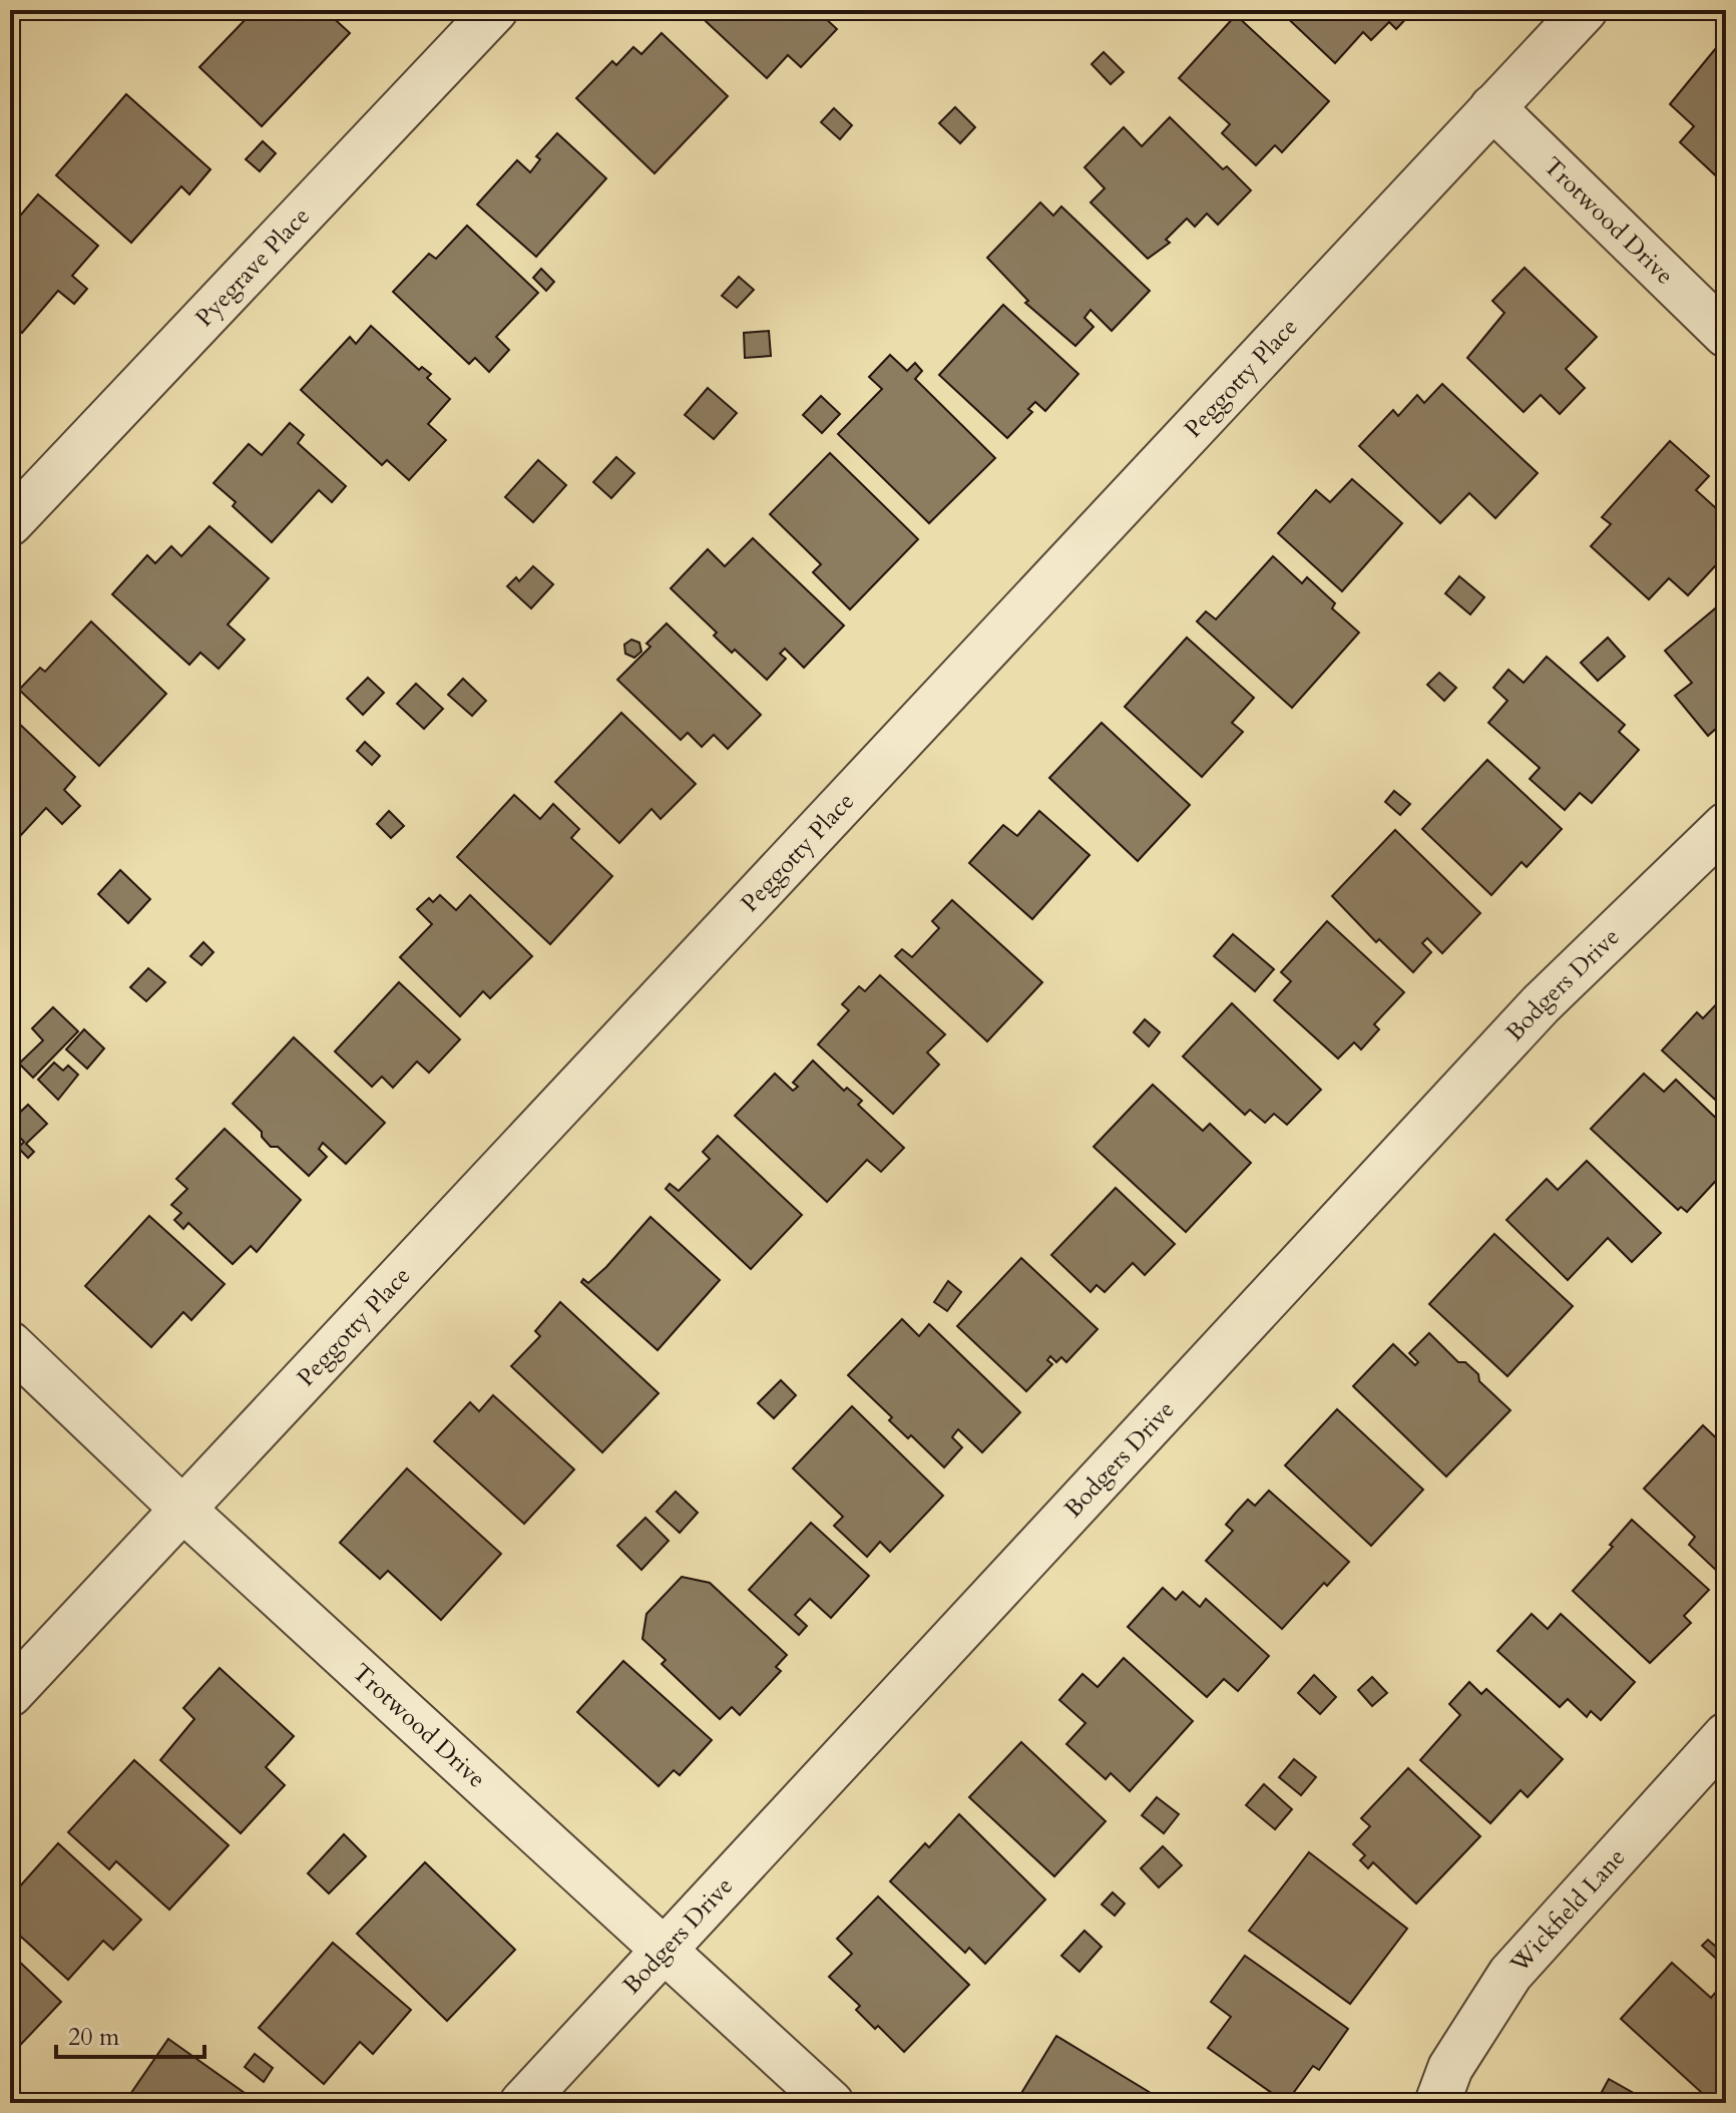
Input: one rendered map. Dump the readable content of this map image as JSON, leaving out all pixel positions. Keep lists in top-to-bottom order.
{
  "streets": {
    "street": [
      "Trotwood Drive",
      "Pyegrave Place",
      "Peggotty Place",
      "Bodgers Drive",
      "Wickfield Lane"
    ]
  },
  "crossings": [
    ["Trotwood Drive", "Peggotty Place"],
    ["Trotwood Drive", "Bodgers Drive"]
  ],
  "scale_bar": "20 m"
}
